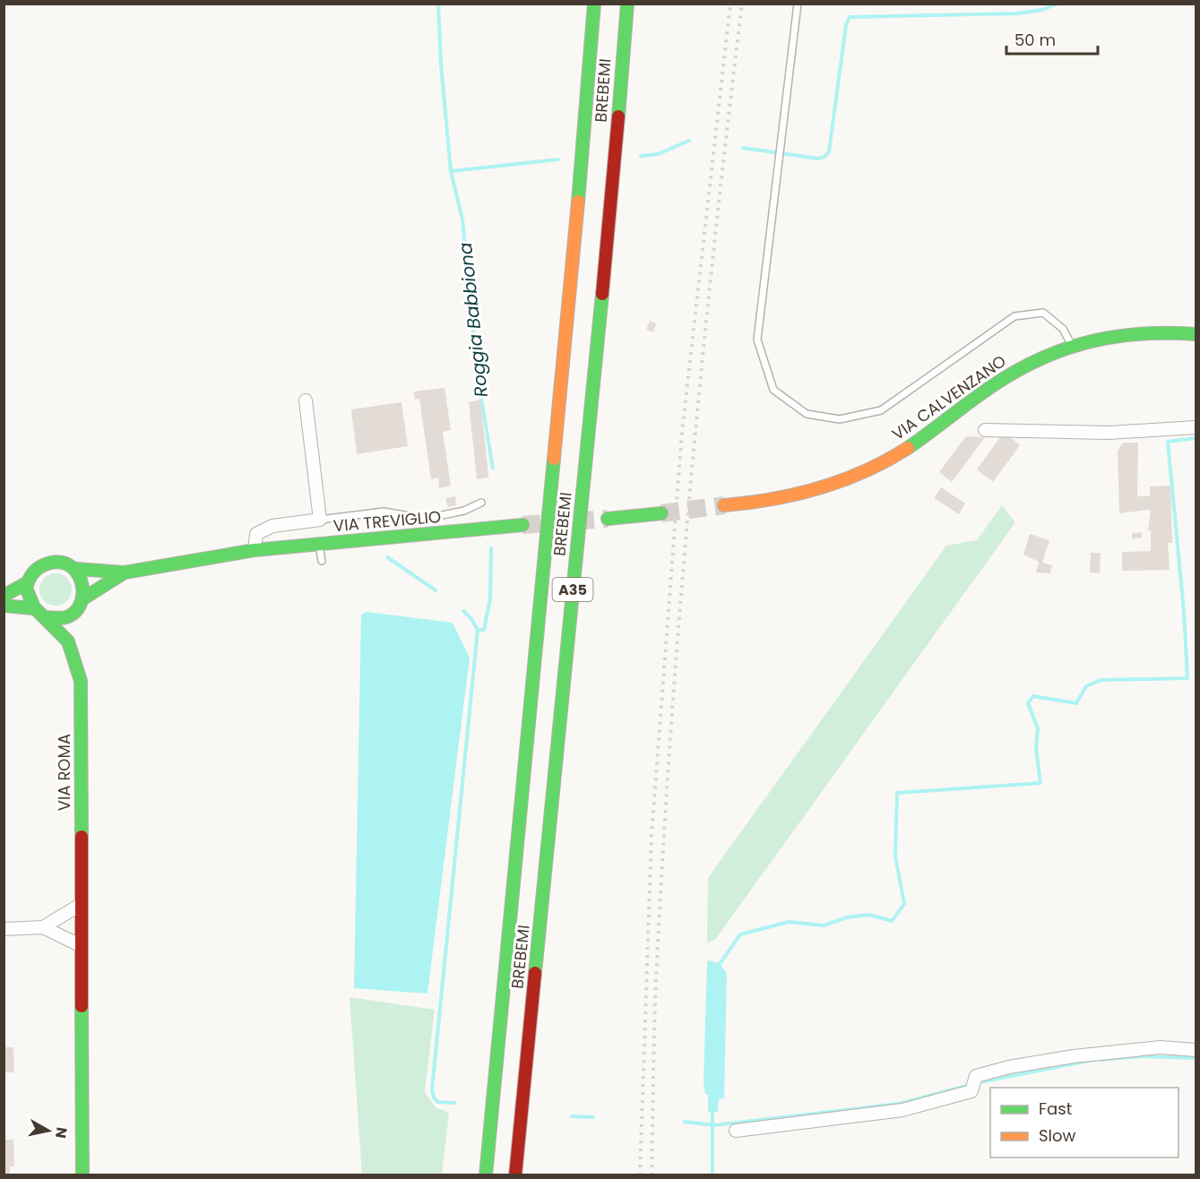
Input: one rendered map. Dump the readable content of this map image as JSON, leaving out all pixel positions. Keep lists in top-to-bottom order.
{
  "streets": {
    "main road": [
      "BREBEMI",
      "VIA CALVENZANO",
      "VIA TREVIGLIO",
      "A35",
      "VIA ROMA"
    ]
  },
  "crossings": [
    ["VIA TREVIGLIO", "VIA ROMA"]
  ],
  "water": ["Roggia Babbiona"],
  "legend": ["Fast", "Slow"],
  "scale_bar": "50 m",
  "north": "right"
}
